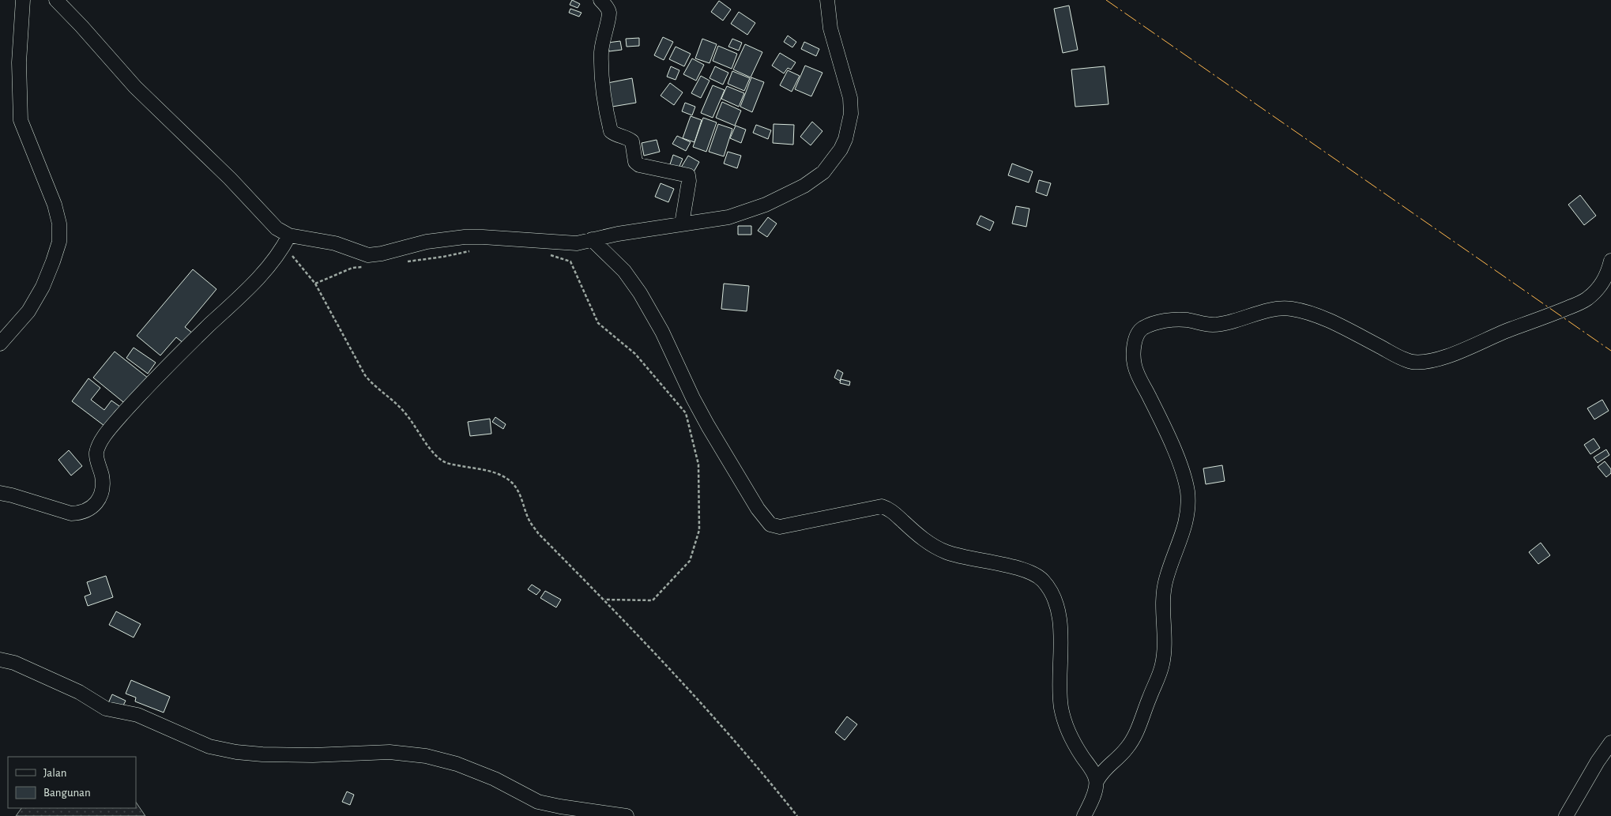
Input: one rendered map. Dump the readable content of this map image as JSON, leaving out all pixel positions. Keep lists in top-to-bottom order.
{
  "legend": ["Jalan", "Bangunan"]
}
